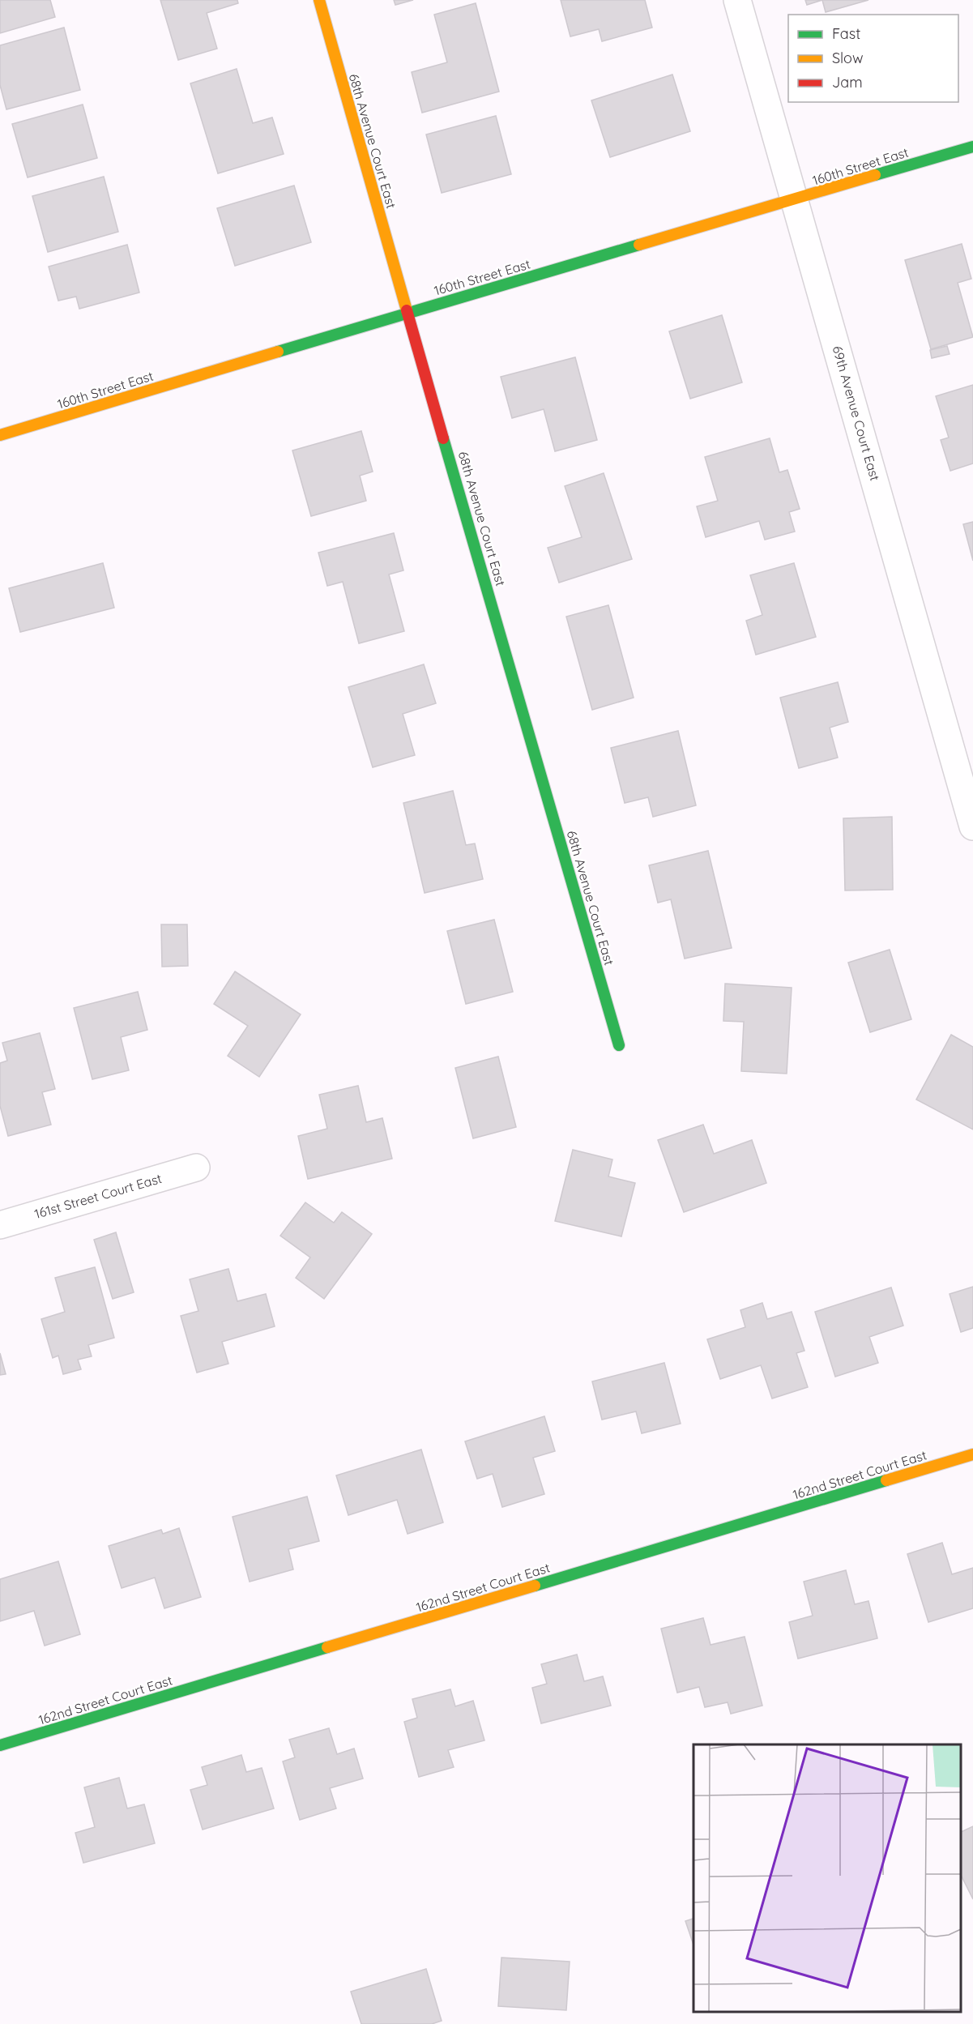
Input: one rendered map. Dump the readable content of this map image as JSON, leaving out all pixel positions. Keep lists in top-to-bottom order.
{
  "streets": {
    "street": [
      "68th Avenue Court East",
      "160th Street East",
      "69th Avenue Court East",
      "161st Street Court East",
      "162nd Street Court East"
    ]
  },
  "crossings": [
    ["68th Avenue Court East", "160th Street East"],
    ["160th Street East", "69th Avenue Court East"]
  ],
  "legend": ["Fast", "Slow", "Jam"]
}
